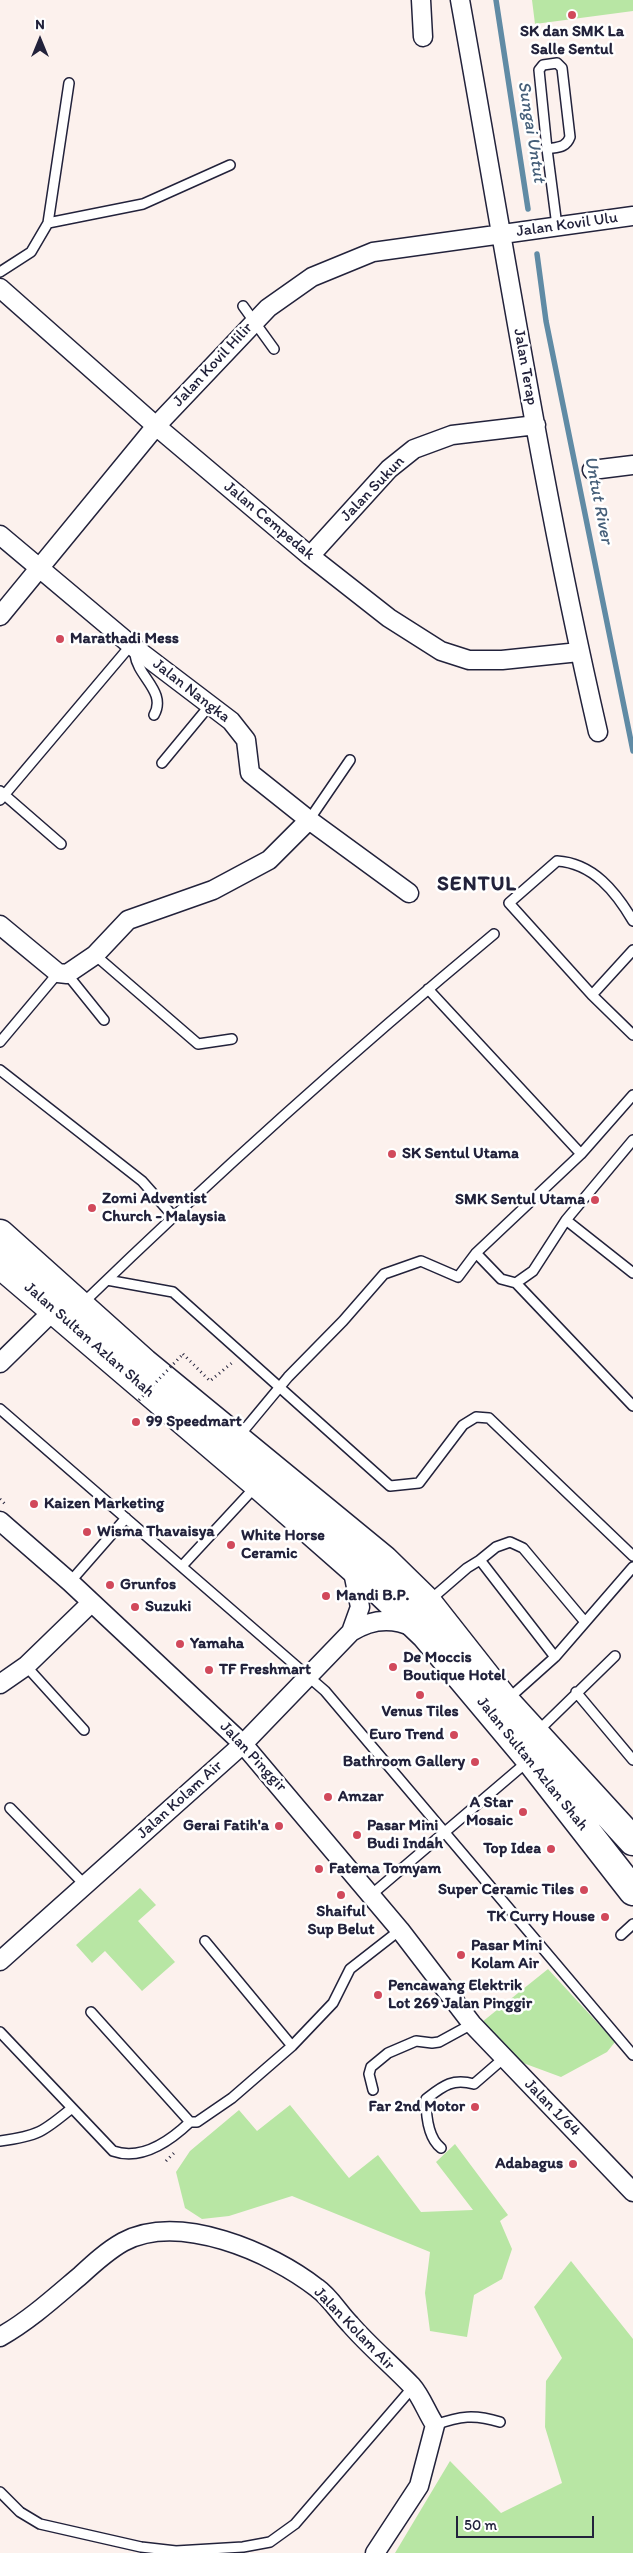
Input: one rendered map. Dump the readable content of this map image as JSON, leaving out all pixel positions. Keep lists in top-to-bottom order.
{
  "streets": {
    "main road": ["Jalan Sultan Azlan Shah"],
    "street": [
      "Jalan Kovil Ulu",
      "Jalan Kovil Hilir",
      "Jalan Terap",
      "Jalan Sukun",
      "Jalan Cempedak",
      "Jalan Nangka",
      "Jalan Pinggir",
      "Jalan Kolam Air",
      "Jalan 1/64"
    ]
  },
  "crossings": [
    ["Jalan Kovil Ulu", "Jalan Kovil Hilir"],
    ["Jalan Kovil Ulu", "Jalan Terap"],
    ["Jalan Kovil Hilir", "Jalan Terap"],
    ["Jalan Kovil Hilir", "Jalan Cempedak"],
    ["Jalan Kovil Hilir", "Jalan Nangka"],
    ["Jalan Terap", "Jalan Sukun"],
    ["Jalan Terap", "Jalan Cempedak"],
    ["Jalan Sukun", "Jalan Cempedak"],
    ["Jalan Sultan Azlan Shah", "Jalan Kolam Air"],
    ["Jalan Pinggir", "Jalan Kolam Air"],
    ["Jalan Pinggir", "Jalan 1/64"]
  ],
  "districts": ["SENTUL"],
  "water": ["Sungai Untut", "Untut River"],
  "places": [
    "SK dan SMK La Salle Sentul",
    "Marathadi Mess",
    "SK Sentul Utama",
    "SMK Sentul Utama",
    "Zomi Adventist Church - Malaysia",
    "99 Speedmart",
    "Kaizen Marketing",
    "Wisma Thavaisya",
    "White Horse Ceramic",
    "Grunfos",
    "Mandi B.P.",
    "Suzuki",
    "Yamaha",
    "De Moccis Boutique Hotel",
    "TF Freshmart",
    "Venus Tiles",
    "Euro Trend",
    "Bathroom Gallery",
    "Amzar",
    "A Star Mosaic",
    "Gerai Fatih'a",
    "Pasar Mini Budi Indah",
    "Top Idea",
    "Fatema Tomyam",
    "Super Ceramic Tiles",
    "Shaiful Sup Belut",
    "TK Curry House",
    "Pasar Mini Kolam Air",
    "Pencawang Elektrik Lot 269 Jalan Pinggir",
    "Far 2nd Motor",
    "Adabagus"
  ],
  "scale_bar": "50 m",
  "north": "top"
}
